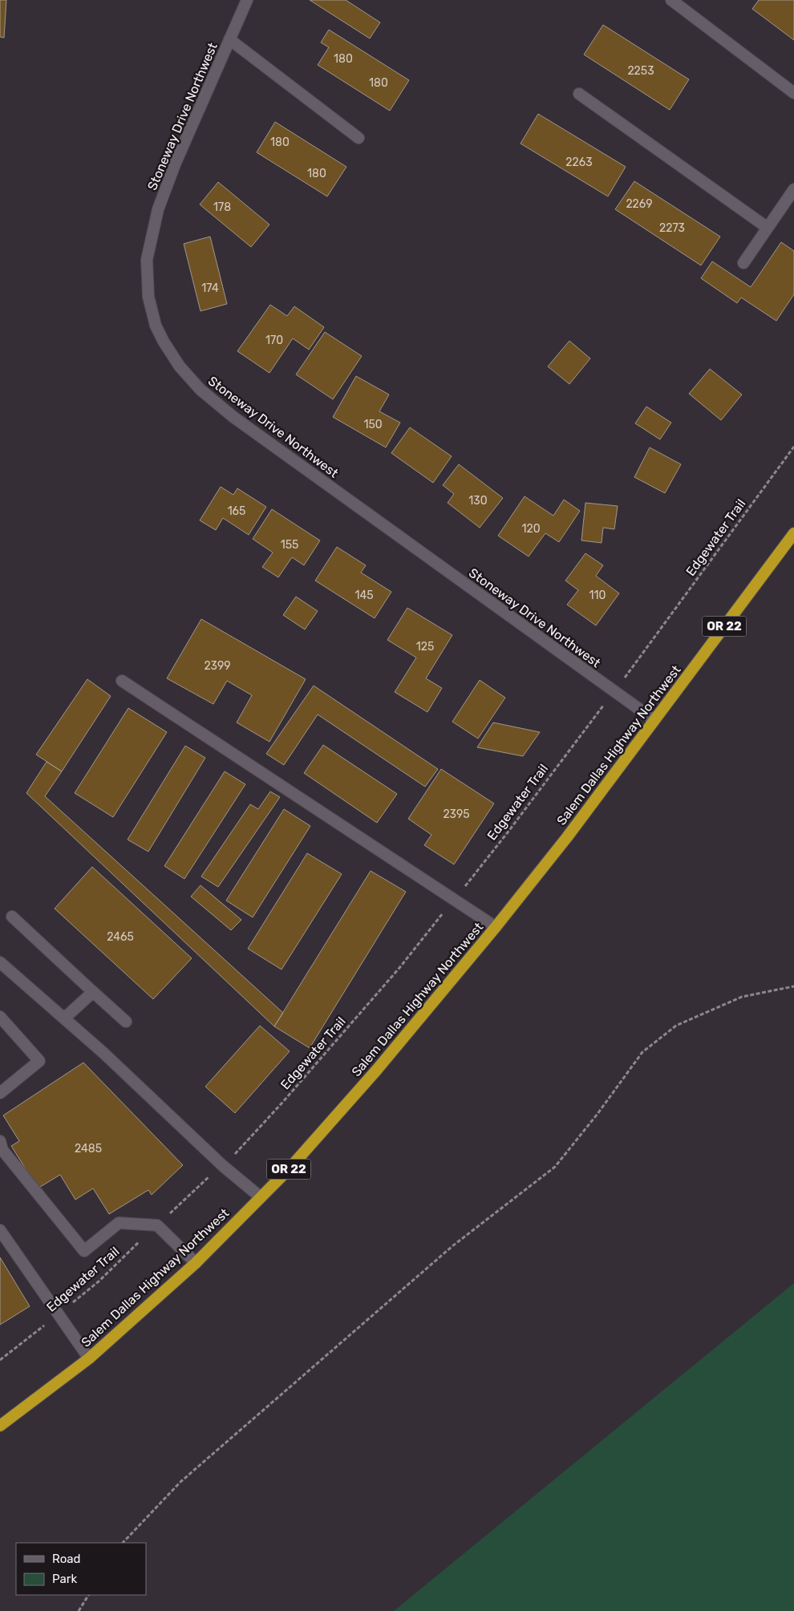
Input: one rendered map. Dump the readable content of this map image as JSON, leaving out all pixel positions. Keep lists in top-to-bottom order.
{
  "streets": {
    "highway": ["OR 22", "Salem Dallas Highway Northwest"],
    "street": ["Stoneway Drive Northwest"],
    "path": ["Edgewater Trail"]
  },
  "crossings": [
    ["Stoneway Drive Northwest", "Salem Dallas Highway Northwest"]
  ],
  "house_numbers": [
    "180",
    "2253",
    "180",
    "180",
    "2263",
    "180",
    "2269",
    "178",
    "2273",
    "174",
    "170",
    "150",
    "130",
    "165",
    "120",
    "155",
    "145",
    "110",
    "125",
    "2399",
    "2395",
    "2465",
    "2485"
  ],
  "legend": ["Road", "Park"]
}
